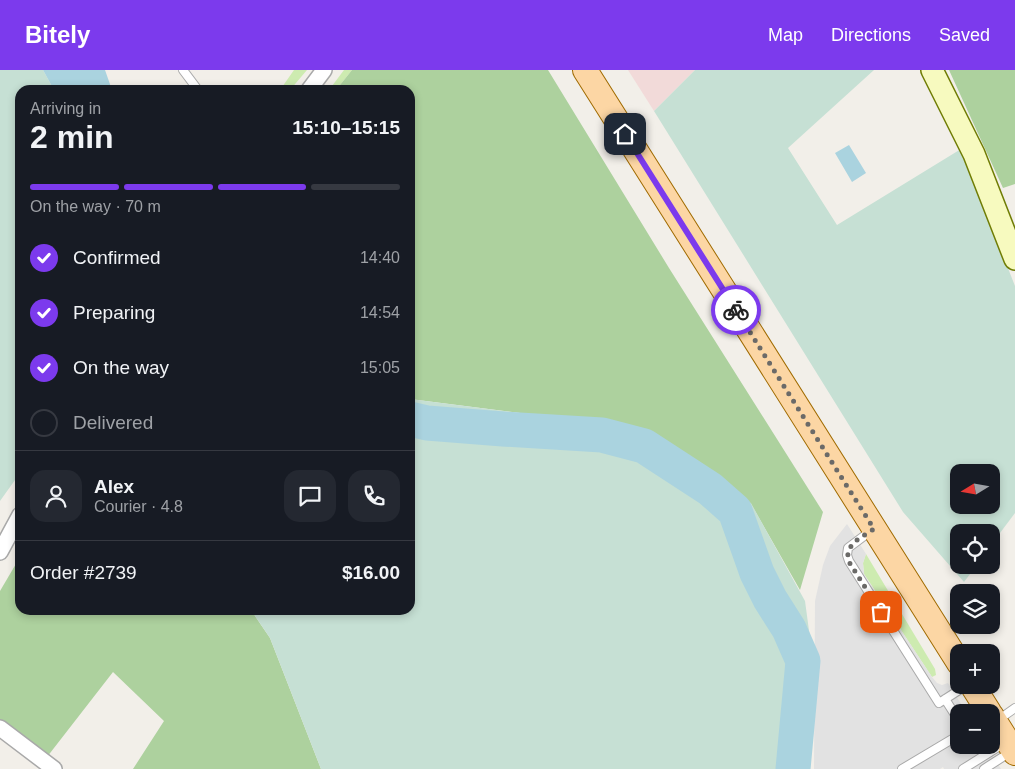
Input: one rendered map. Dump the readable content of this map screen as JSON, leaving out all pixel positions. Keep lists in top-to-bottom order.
{
  "north": "left",
  "page": {
    "header": "Bitely",
    "nav": ["Map", "Directions", "Saved"],
    "heading": ["2 min", "Arriving in", "15:10–15:15"],
    "panel": [
      "Alex",
      "Courier · 4.8",
      "Order #2739",
      "$16.00"
    ],
    "bar": "On the way · 70 m",
    "list": [
      ["Confirmed", "14:40"],
      ["Preparing", "14:54"],
      ["On the way", "15:05"],
      "Delivered"
    ],
    "map_buttons": ["+", "−"]
  }
}
